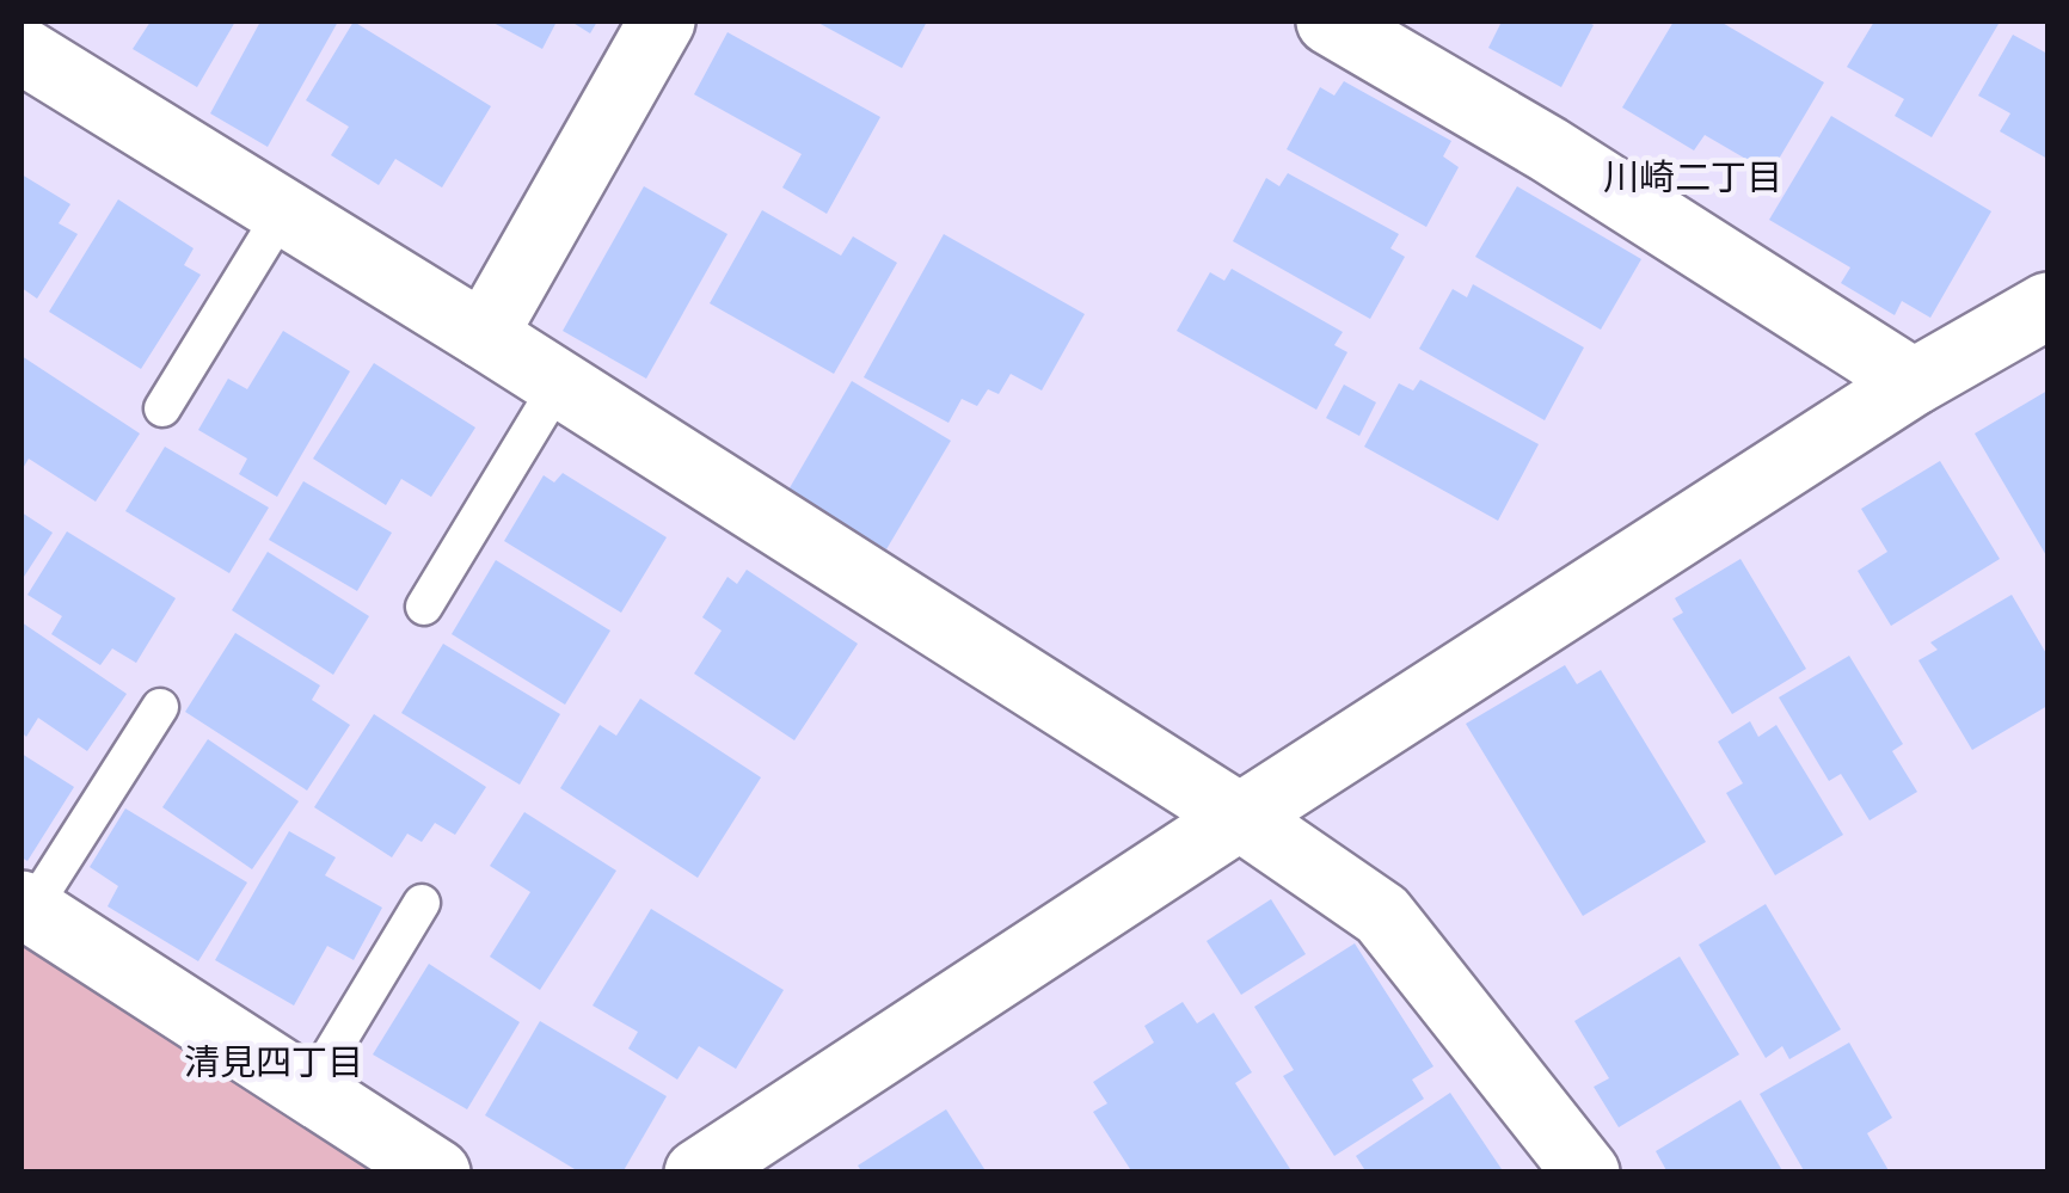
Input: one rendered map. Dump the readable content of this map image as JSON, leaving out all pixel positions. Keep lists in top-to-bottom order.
{
  "districts": ["川崎二丁目", "清見四丁目"]
}
